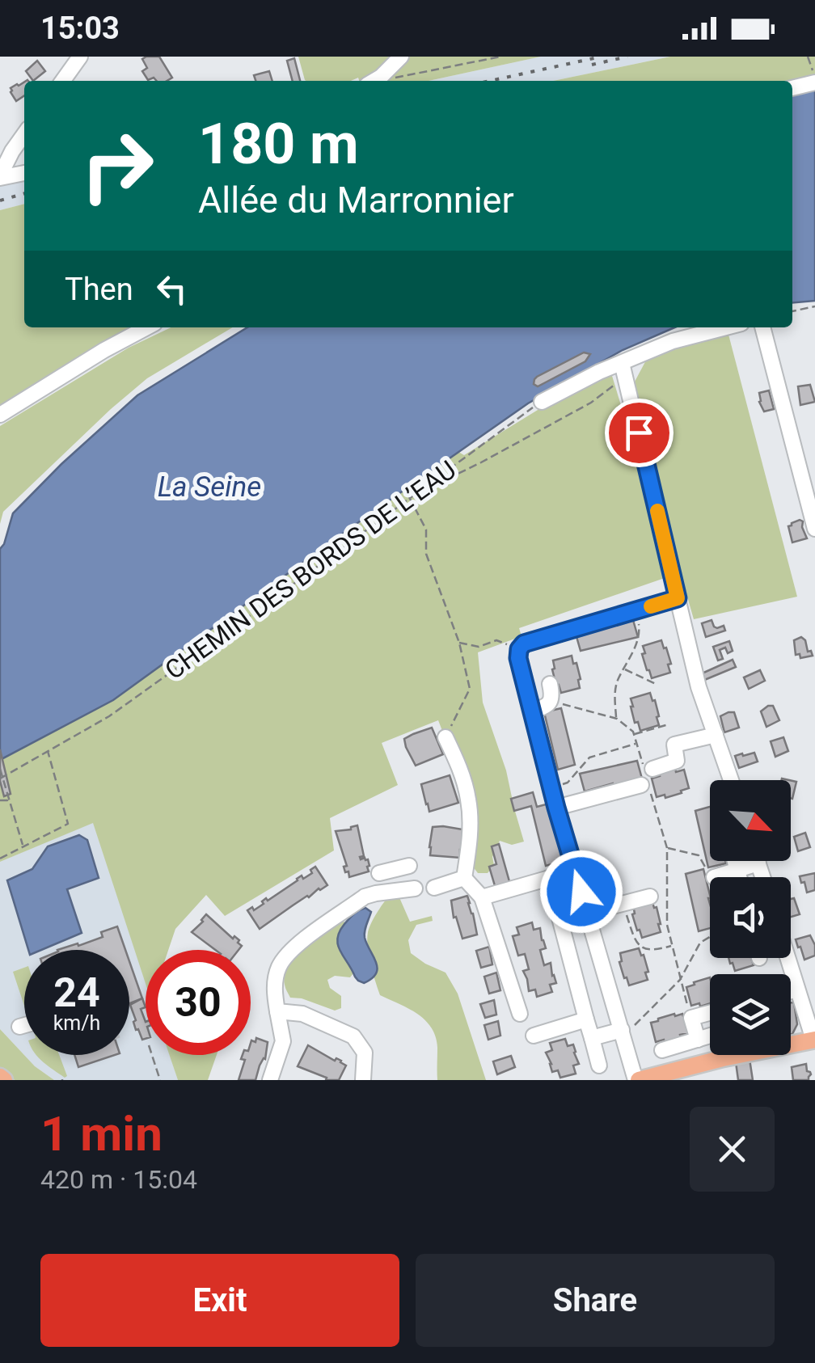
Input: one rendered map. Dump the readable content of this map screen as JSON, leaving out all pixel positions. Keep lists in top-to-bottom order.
{
  "streets": {
    "path": ["CHEMIN DES BORDS DE L’EAU"]
  },
  "water": ["La Seine"],
  "north": "bottom right",
  "page": {
    "status": "15:03",
    "turn": ["180 m", "Allée du Marronnier"],
    "then": "Then",
    "speed": "24 km/h",
    "limit": "30",
    "heading": ["1 min", "420 m · 15:04"],
    "buttons": ["Exit", "Share"]
  }
}
